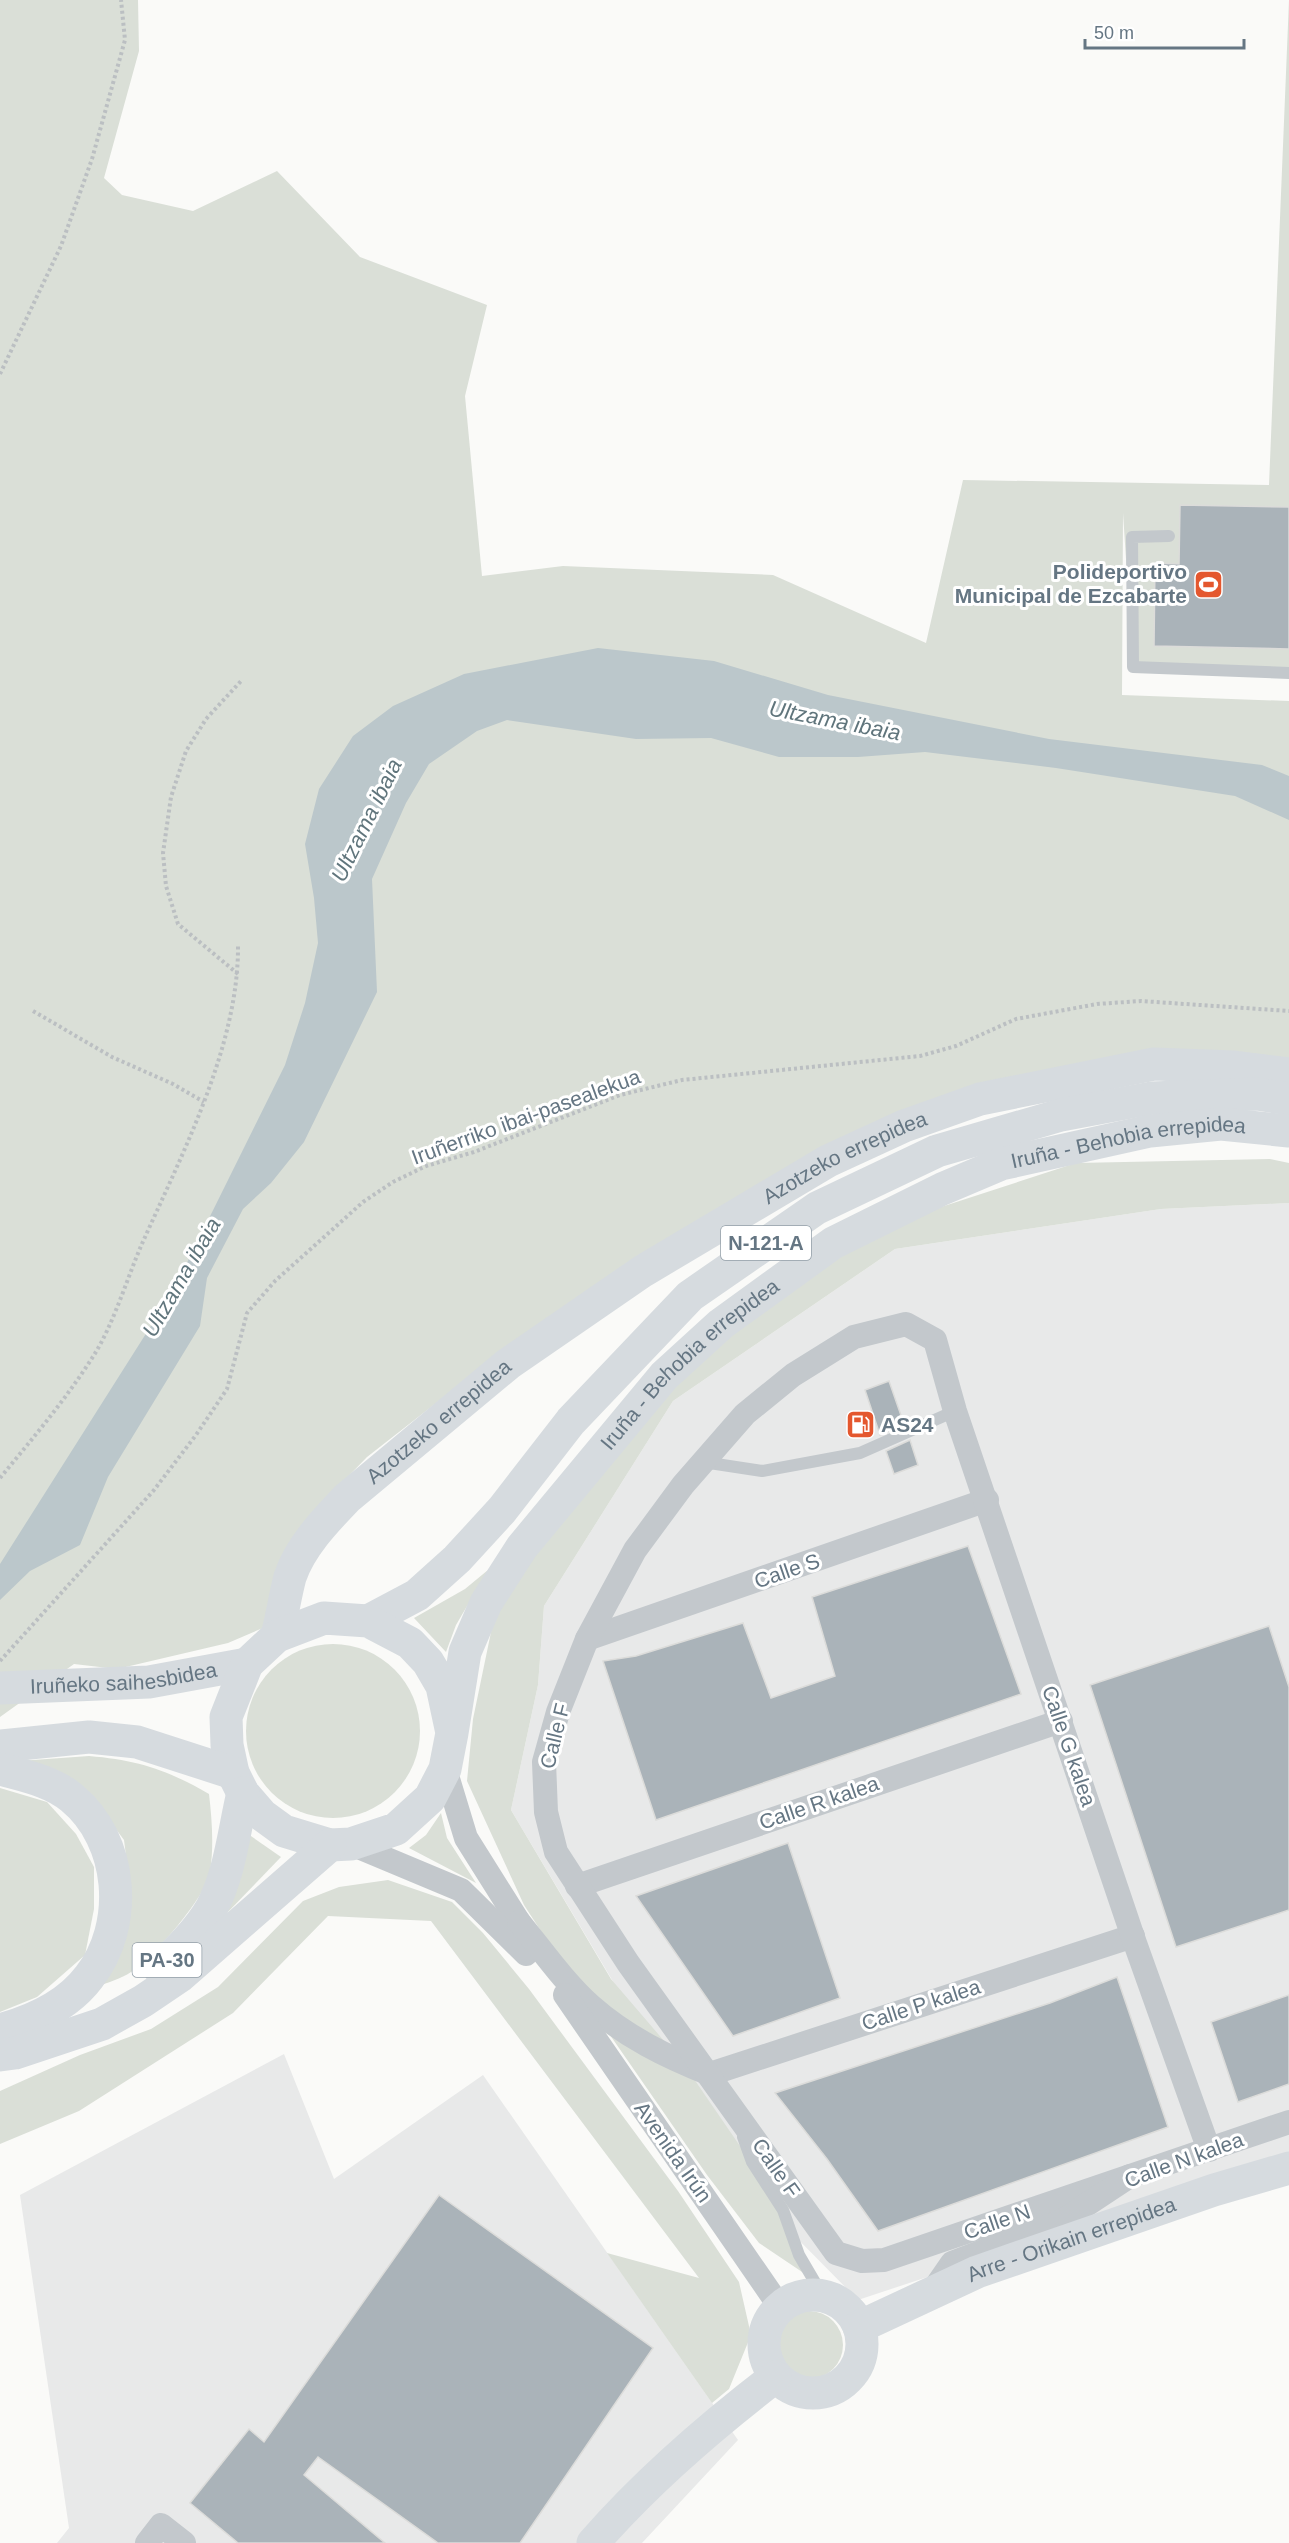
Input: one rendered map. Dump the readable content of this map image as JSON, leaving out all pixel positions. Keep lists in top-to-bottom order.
{
  "streets": {
    "main road": [
      "Iruña - Behobia errepidea",
      "Azotzeko errepidea",
      "N-121-A",
      "Iruñeko saihesbidea",
      "PA-30",
      "Arre - Orikain errepidea"
    ],
    "street": [
      "Calle S",
      "Calle F",
      "Calle G kalea",
      "Calle R kalea",
      "Calle P kalea",
      "Avenida Irún",
      "Calle N kalea",
      "Calle N"
    ],
    "path": ["Iruñerriko ibai-pasealekua"]
  },
  "crossings": [
    ["Iruña - Behobia errepidea", "PA-30"],
    ["Azotzeko errepidea", "PA-30"],
    ["Calle S", "Calle F"],
    ["Calle S", "Calle G kalea"],
    ["Iruñeko saihesbidea", "PA-30"],
    ["Calle F", "Calle G kalea"],
    ["Calle F", "Calle R kalea"],
    ["Calle F", "Calle P kalea"],
    ["Calle F", "Avenida Irún"],
    ["Calle F", "Calle N"],
    ["Calle G kalea", "Calle R kalea"],
    ["Calle G kalea", "Calle P kalea"],
    ["Calle G kalea", "Calle N kalea"],
    ["PA-30", "Avenida Irún"],
    ["Calle P kalea", "Avenida Irún"],
    ["Avenida Irún", "Arre - Orikain errepidea"],
    ["Calle N kalea", "Calle N"],
    ["Calle N kalea", "Arre - Orikain errepidea"]
  ],
  "water": ["Ultzama ibaia"],
  "places": {
    "sports": ["Polideportivo Municipal de Ezcabarte"],
    "fuel station": ["AS24"]
  },
  "scale_bar": "50 m"
}
